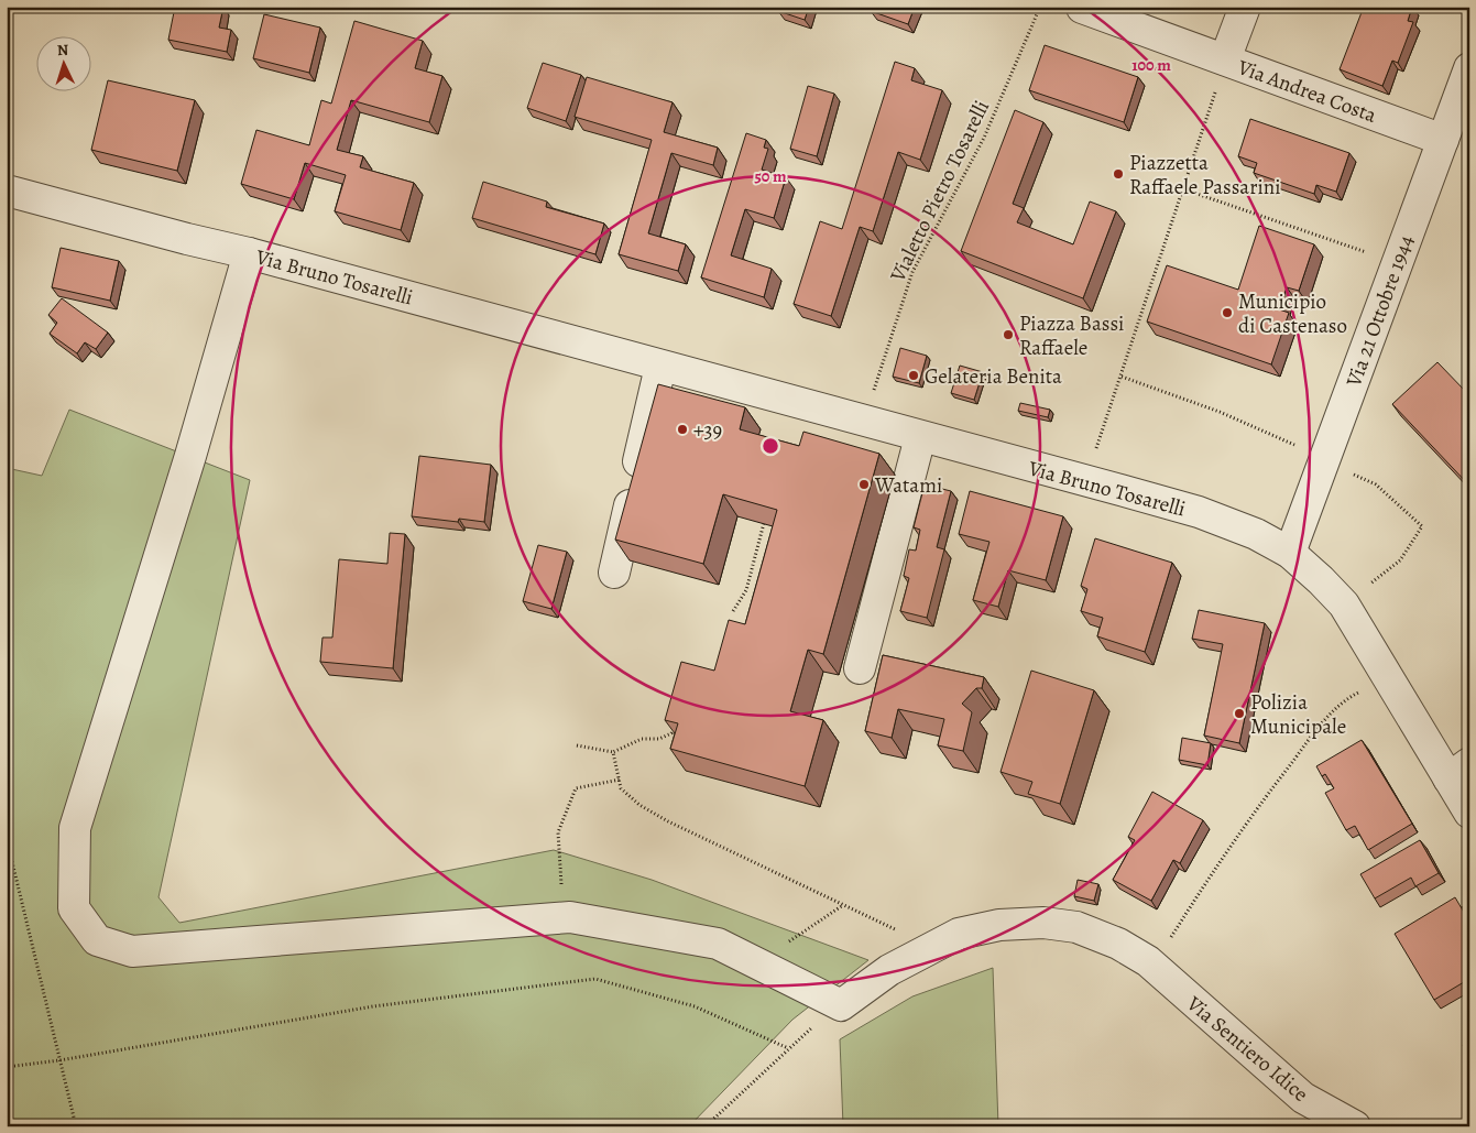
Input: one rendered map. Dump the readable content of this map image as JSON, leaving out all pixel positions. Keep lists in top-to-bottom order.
{
  "streets": {
    "street": [
      "Via Andrea Costa",
      "Via Bruno Tosarelli",
      "Via 21 Ottobre 1944",
      "Via Sentiero Idice"
    ],
    "path": ["Vialetto Pietro Tosarelli"]
  },
  "crossings": [
    ["Via Andrea Costa", "Via 21 Ottobre 1944"],
    ["Vialetto Pietro Tosarelli", "Via Bruno Tosarelli"],
    ["Via Bruno Tosarelli", "Via 21 Ottobre 1944"]
  ],
  "places": [
    "Piazzetta Raffaele Passarini",
    "Municipio di Castenaso",
    "Piazza Bassi Raffaele",
    "Gelateria Benita",
    "+39",
    "Watami",
    "Polizia Municipale"
  ],
  "north": "top",
  "rings": ["100 m", "50 m"]
}
